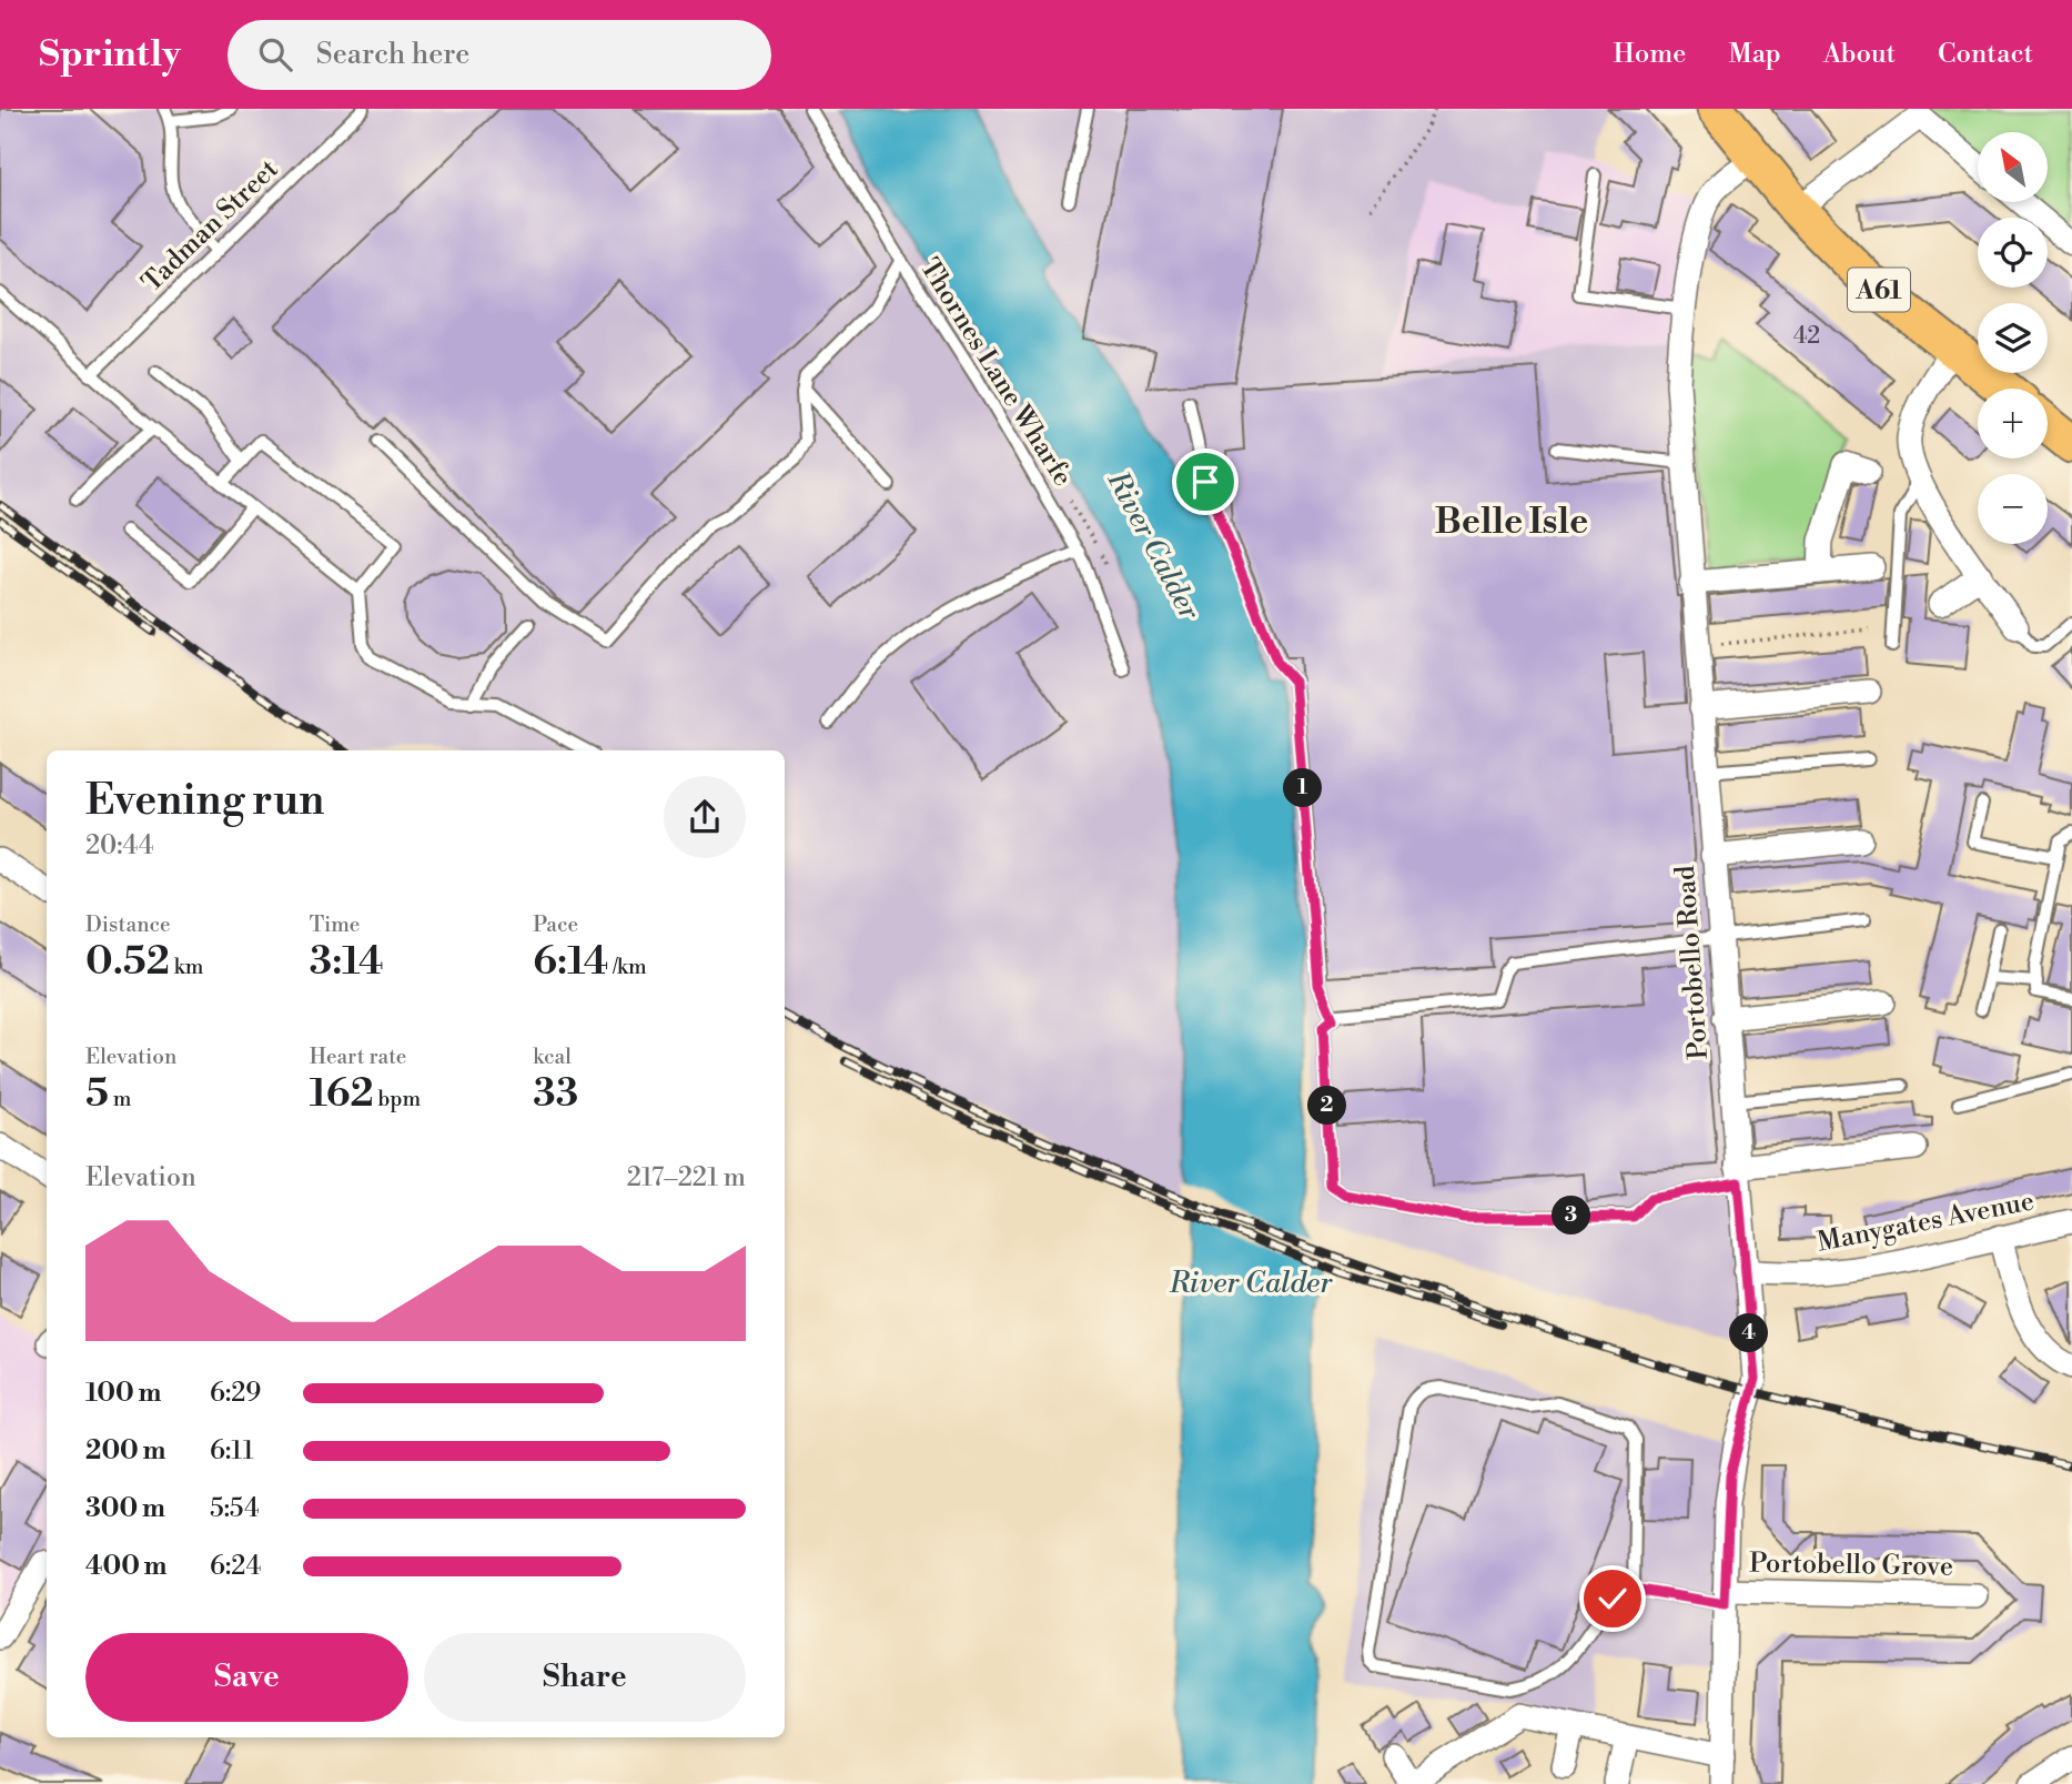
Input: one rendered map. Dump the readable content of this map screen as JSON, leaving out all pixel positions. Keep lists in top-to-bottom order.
{
  "streets": {
    "main road": ["A61"],
    "street": ["Portobello Road", "Manygates Avenue", "Portobello Grove"],
    "lane": ["Tadman Street", "Thornes Lane Wharfe"]
  },
  "crossings": [
    ["A61", "Portobello Road"],
    ["Portobello Road", "Manygates Avenue"],
    ["Portobello Road", "Portobello Grove"]
  ],
  "districts": ["Belle Isle"],
  "water": ["River Calder"],
  "house_numbers": ["42"],
  "north": "top left",
  "page": {
    "header": "Sprintly",
    "search": "Search here",
    "nav": [
      "Home",
      "Map",
      "About",
      "Contact"
    ],
    "map_buttons": ["+", "−"],
    "heading": ["Evening run", "20:44"],
    "pins": [
      "1",
      "2",
      "3",
      "4"
    ],
    "stats": [
      ["Distance", "0.52 km"],
      ["Time", "3:14"],
      ["Pace", "6:14 /km"],
      ["Elevation", "5 m"],
      ["Heart rate", "162 bpm"],
      ["kcal", "33"]
    ],
    "chart": ["Elevation", "217–221 m"],
    "list": [
      {
        "name": "100 m",
        "note": "6:29"
      },
      {
        "name": "200 m",
        "note": "6:11"
      },
      {
        "name": "300 m",
        "note": "5:54"
      },
      {
        "name": "400 m",
        "note": "6:24"
      }
    ],
    "buttons": ["Save", "Share"]
  }
}
